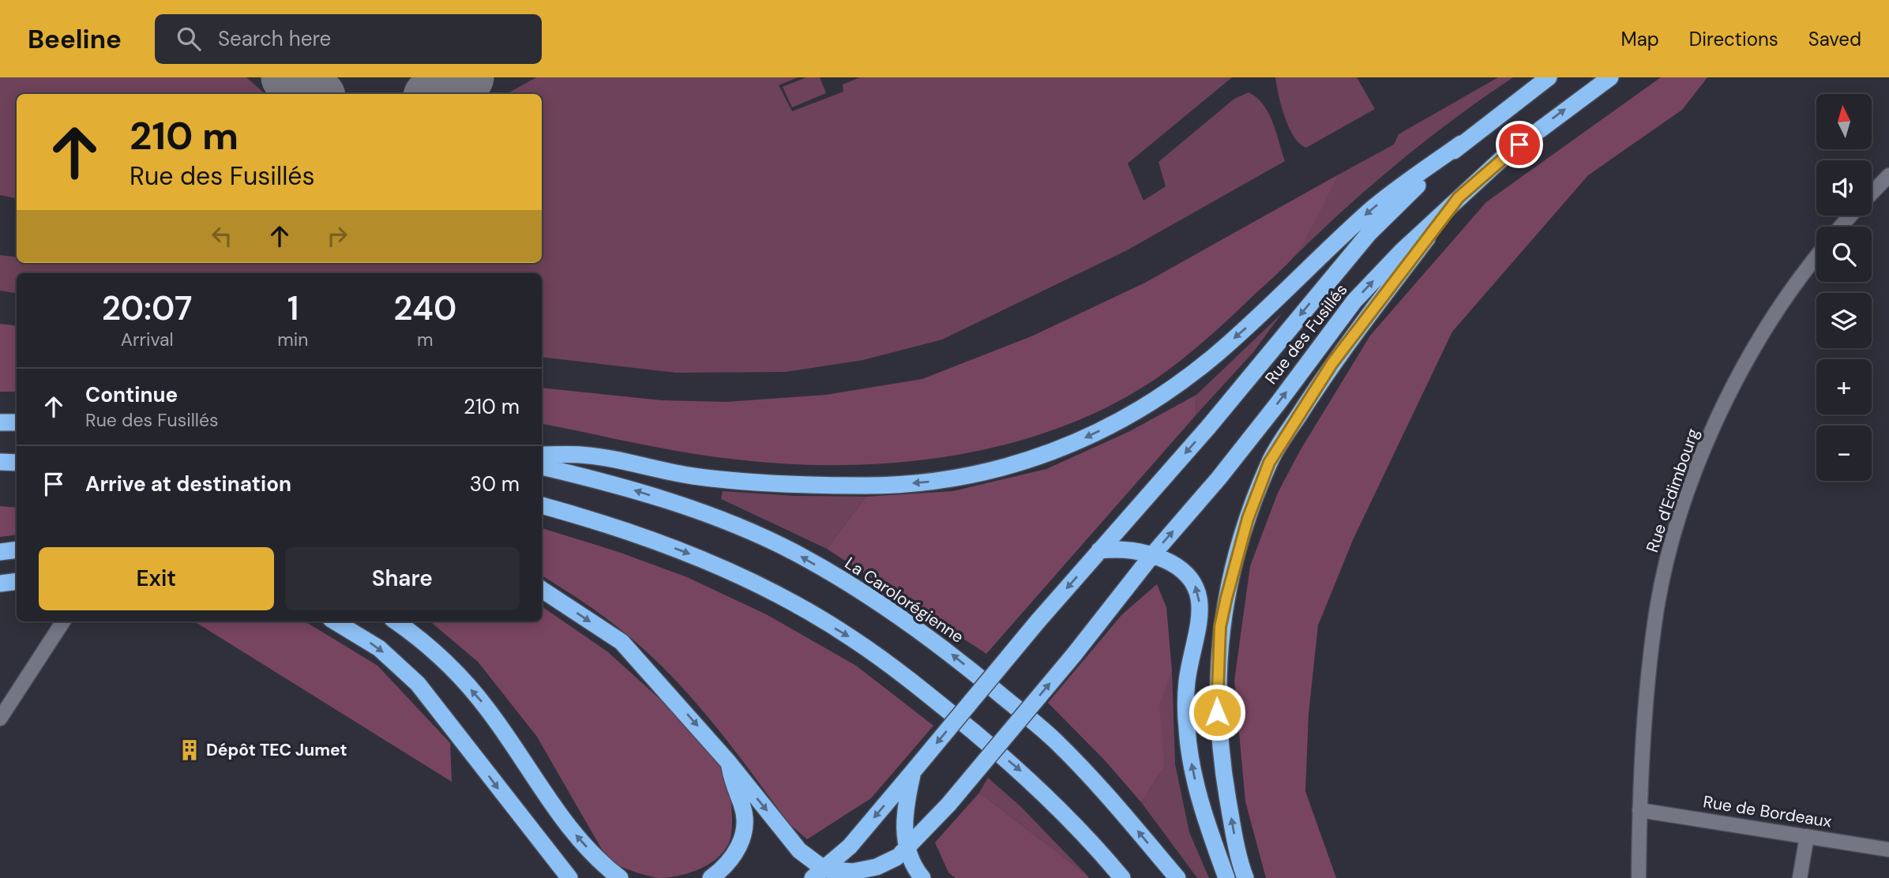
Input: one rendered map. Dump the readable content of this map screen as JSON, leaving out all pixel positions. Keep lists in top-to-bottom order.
{
  "streets": {
    "highway": ["Rue des Fusillés", "La Carolorégienne"],
    "street": ["Rue d'Edimbourg", "Rue de Bordeaux"]
  },
  "crossings": [
    ["Rue d'Edimbourg", "Rue de Bordeaux"]
  ],
  "places": {
    "building": ["Dépôt TEC Jumet"]
  },
  "north": "top",
  "page": {
    "header": "Beeline",
    "search": "Search here",
    "nav": ["Map", "Directions", "Saved"],
    "map_buttons": ["+", "−"],
    "turn": ["210 m", "Rue des Fusillés"],
    "eta": [
      "20:07",
      "Arrival",
      "1",
      "min",
      "240",
      "m"
    ],
    "list": [
      {
        "name": "Continue",
        "note": "Rue des Fusillés",
        "value": "210 m"
      },
      {
        "name": "Arrive at destination",
        "value": "30 m"
      }
    ],
    "buttons": ["Exit", "Share"]
  }
}
